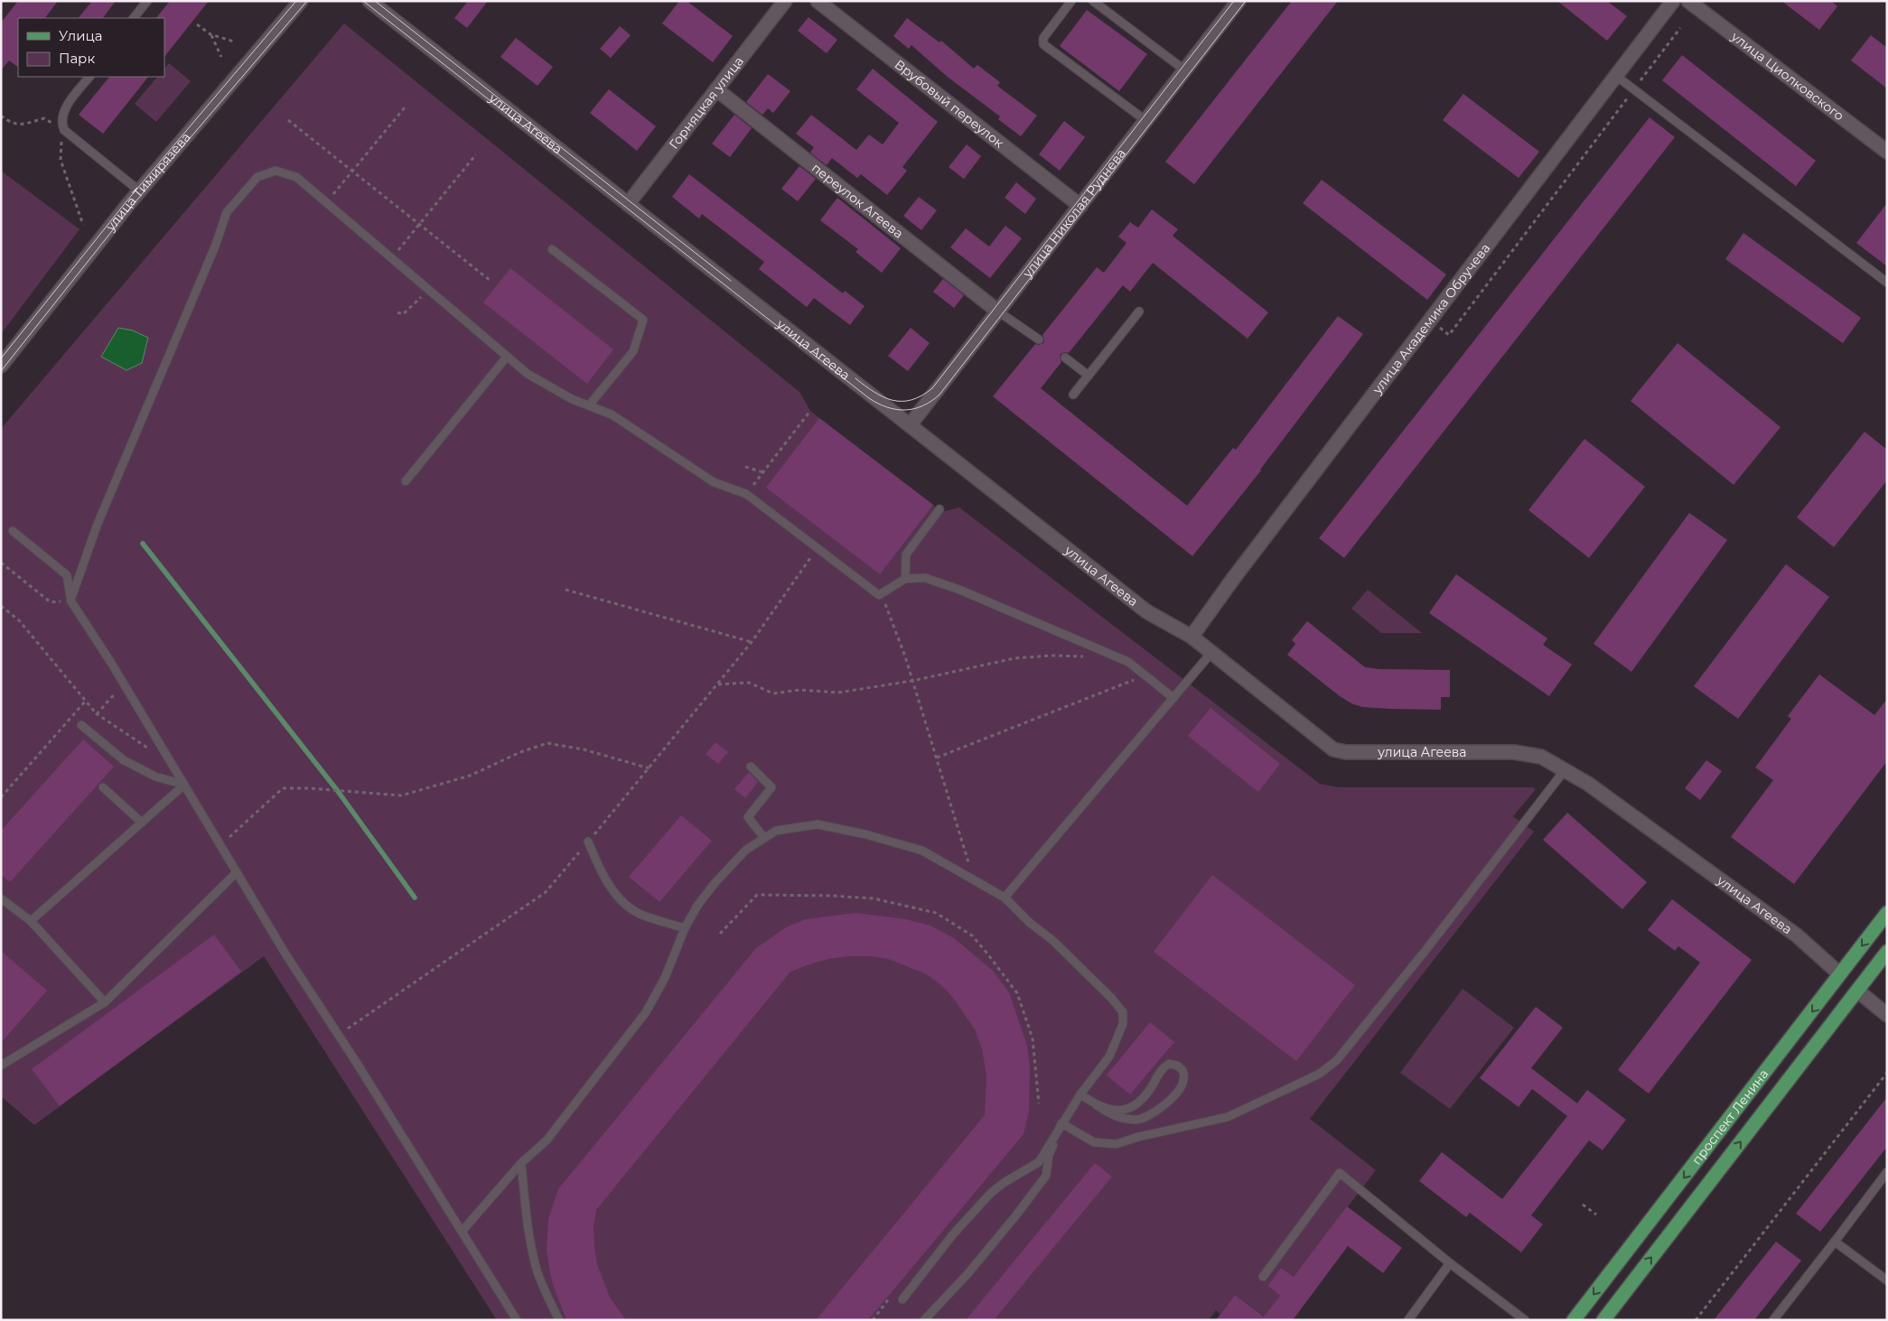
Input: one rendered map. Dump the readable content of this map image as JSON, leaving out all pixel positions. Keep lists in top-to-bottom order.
{
  "streets": {
    "main road": ["улица Агеева", "проспект Ленина"],
    "street": [
      "улица Циолковского",
      "Горняцкая улица",
      "Врубовый переулок",
      "улица Тимирязева",
      "переулок Агеева",
      "улица Николая Руднева",
      "улица Академика Обручева"
    ]
  },
  "crossings": [
    ["Горняцкая улица", "улица Агеева"],
    ["Горняцкая улица", "переулок Агеева"],
    ["Врубовый переулок", "улица Николая Руднева"],
    ["улица Агеева", "улица Николая Руднева"],
    ["улица Агеева", "улица Академика Обручева"],
    ["улица Агеева", "проспект Ленина"],
    ["переулок Агеева", "улица Николая Руднева"]
  ],
  "legend": ["Улица", "Парк"]
}
